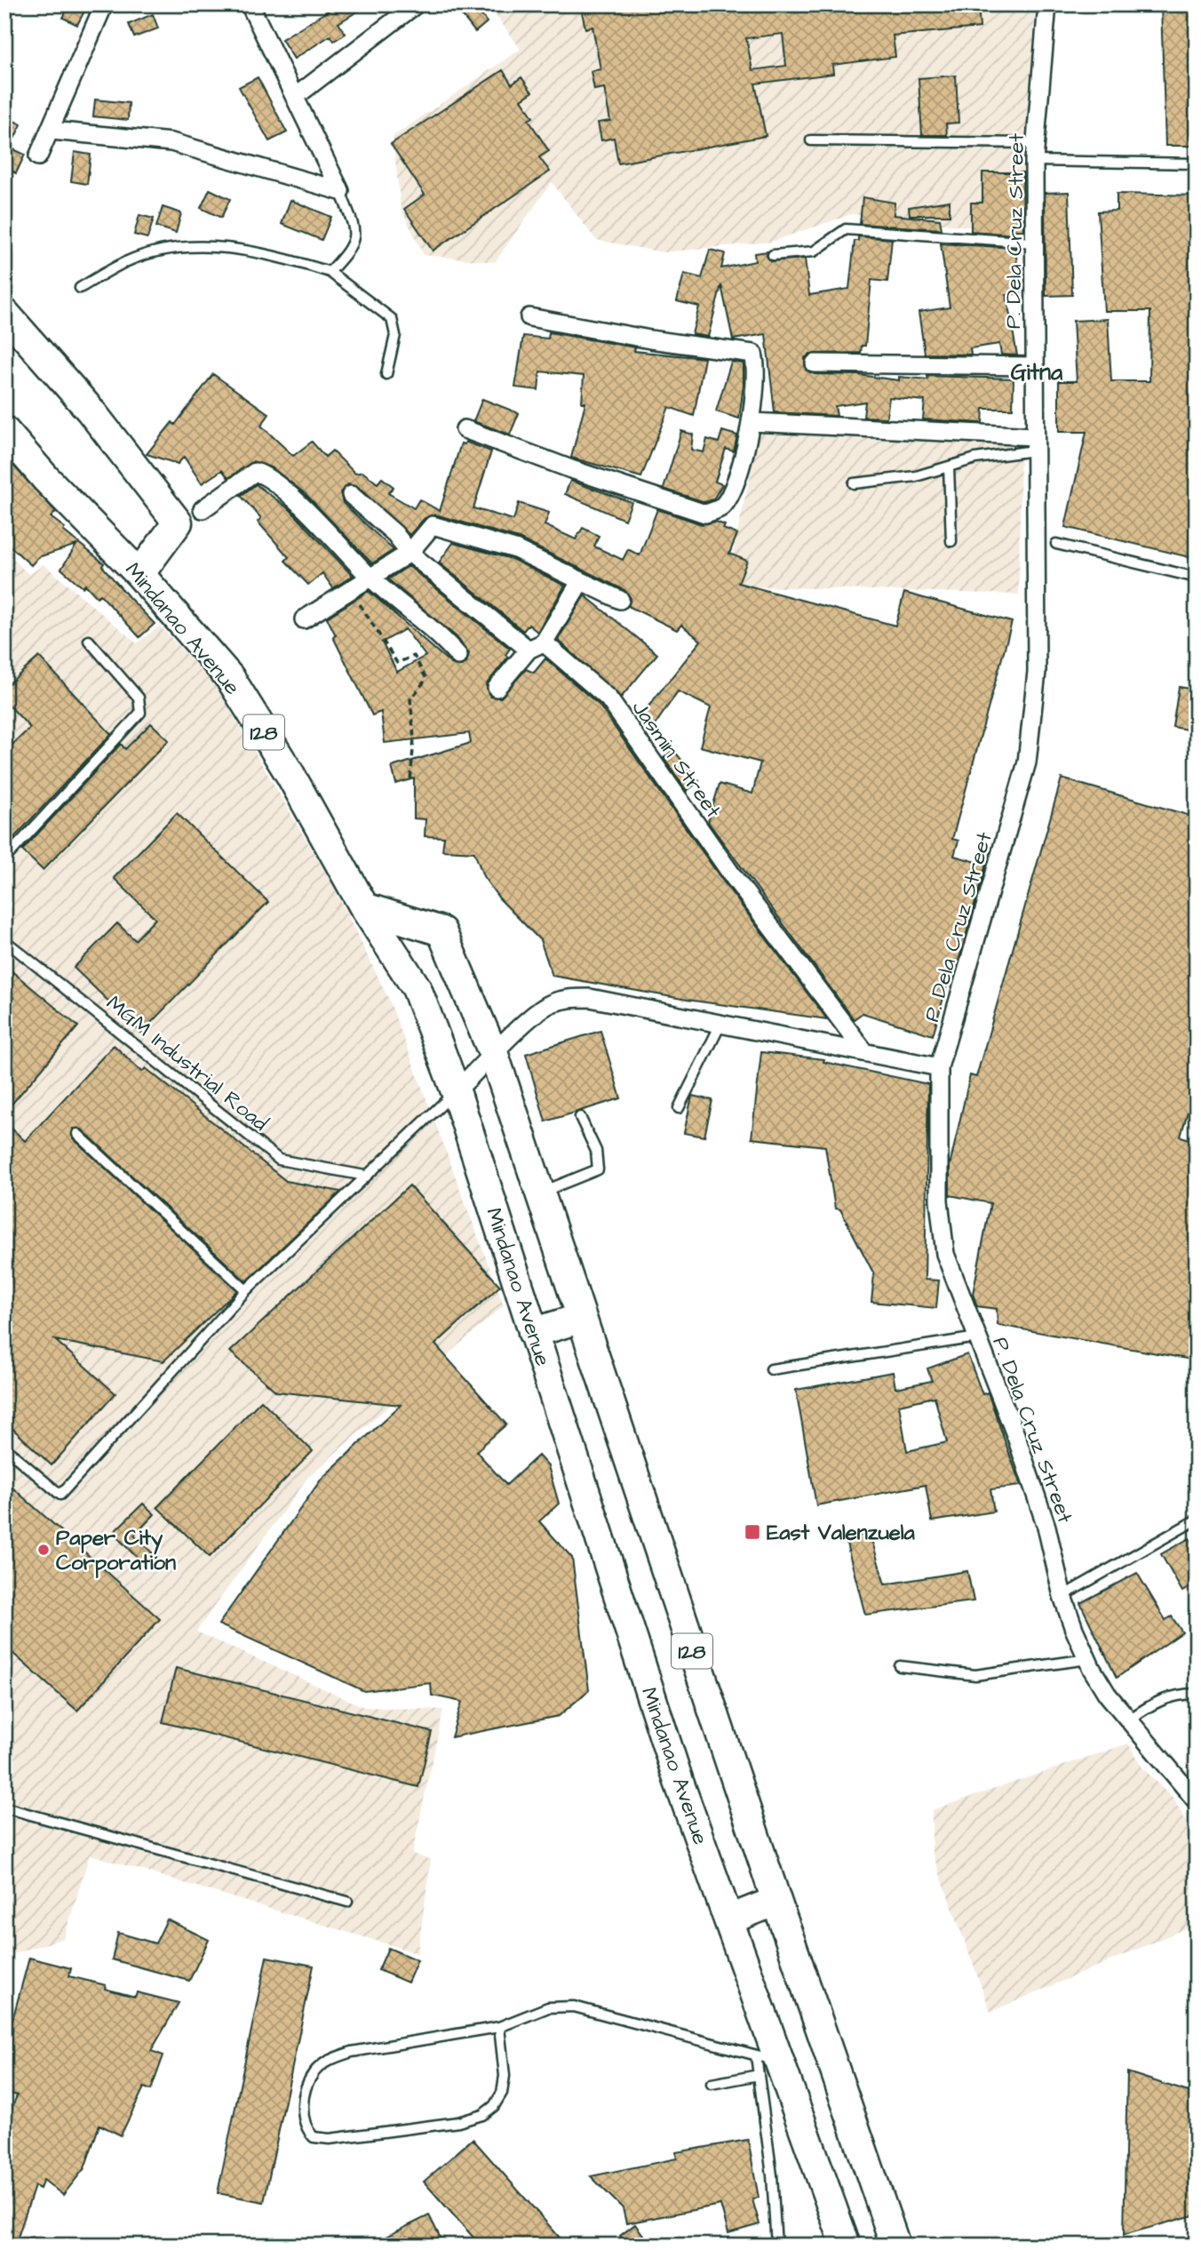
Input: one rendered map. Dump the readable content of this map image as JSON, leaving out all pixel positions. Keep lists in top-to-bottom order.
{
  "streets": {
    "main road": ["Mindanao Avenue", "128"],
    "street": ["P. Dela Cruz Street", "Jasmin Street"],
    "lane": ["MGM Industrial Road"]
  },
  "crossings": [
    ["Mindanao Avenue", "128"]
  ],
  "districts": ["Gitna"],
  "places": {
    "transit": ["East Valenzuela"],
    "other": ["Paper City Corporation"]
  }
}
